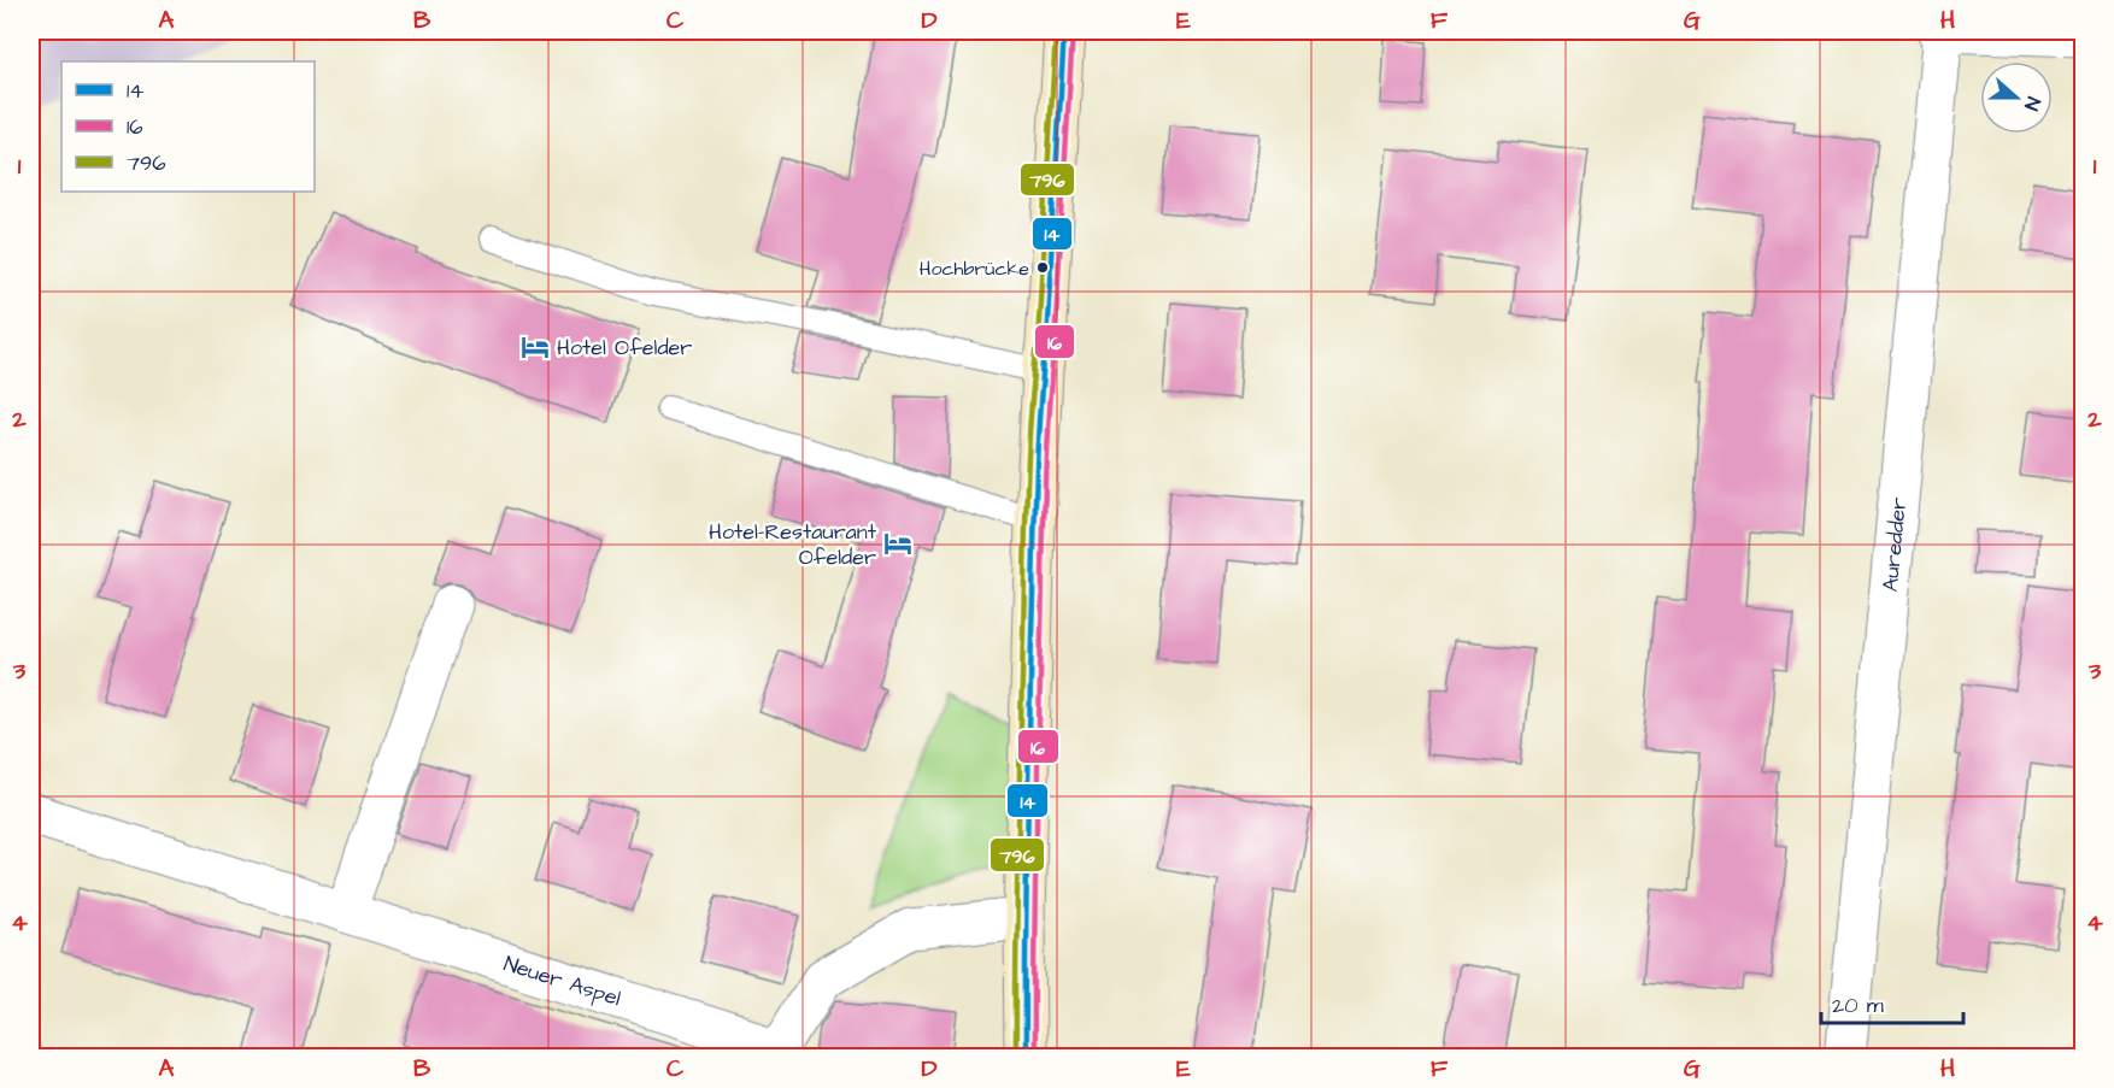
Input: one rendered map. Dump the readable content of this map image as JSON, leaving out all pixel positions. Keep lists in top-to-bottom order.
{
  "streets": {
    "street": ["Auredder", "Neuer Aspel"]
  },
  "places": {
    "other": ["Hochbrücke"],
    "hotel": ["Hotel Ofelder", "Hotel-Restaurant Ofelder"]
  },
  "lines": ["transit line 14", "transit line 16", "transit line 796"],
  "legend": ["14", "16", "796"],
  "scale_bar": "20 m",
  "north": "right",
  "grid": {
    "columns": [
      "A",
      "B",
      "C",
      "D",
      "E",
      "F",
      "G",
      "H"
    ],
    "rows": [
      "1",
      "2",
      "3",
      "4"
    ]
  }
}
